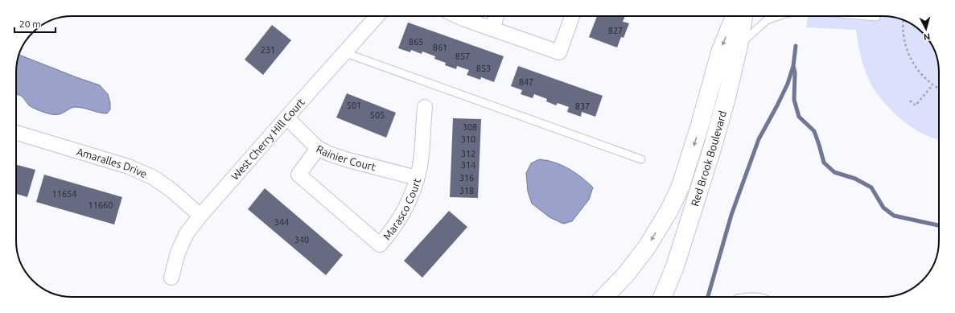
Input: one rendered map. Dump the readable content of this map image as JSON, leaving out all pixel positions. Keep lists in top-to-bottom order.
{
  "streets": {
    "main road": ["Red Brook Boulevard"],
    "street": [
      "West Cherry Hill Court",
      "Rainier Court",
      "Amaralles Drive",
      "Marasco Court"
    ]
  },
  "crossings": [
    ["West Cherry Hill Court", "Rainier Court"],
    ["West Cherry Hill Court", "Amaralles Drive"],
    ["Rainier Court", "Marasco Court"]
  ],
  "house_numbers": [
    "827",
    "865",
    "861",
    "231",
    "857",
    "853",
    "847",
    "501",
    "837",
    "505",
    "308",
    "310",
    "312",
    "314",
    "316",
    "318",
    "11654",
    "11660",
    "344",
    "340"
  ],
  "scale_bar": "20 m",
  "north": "bottom"
}
